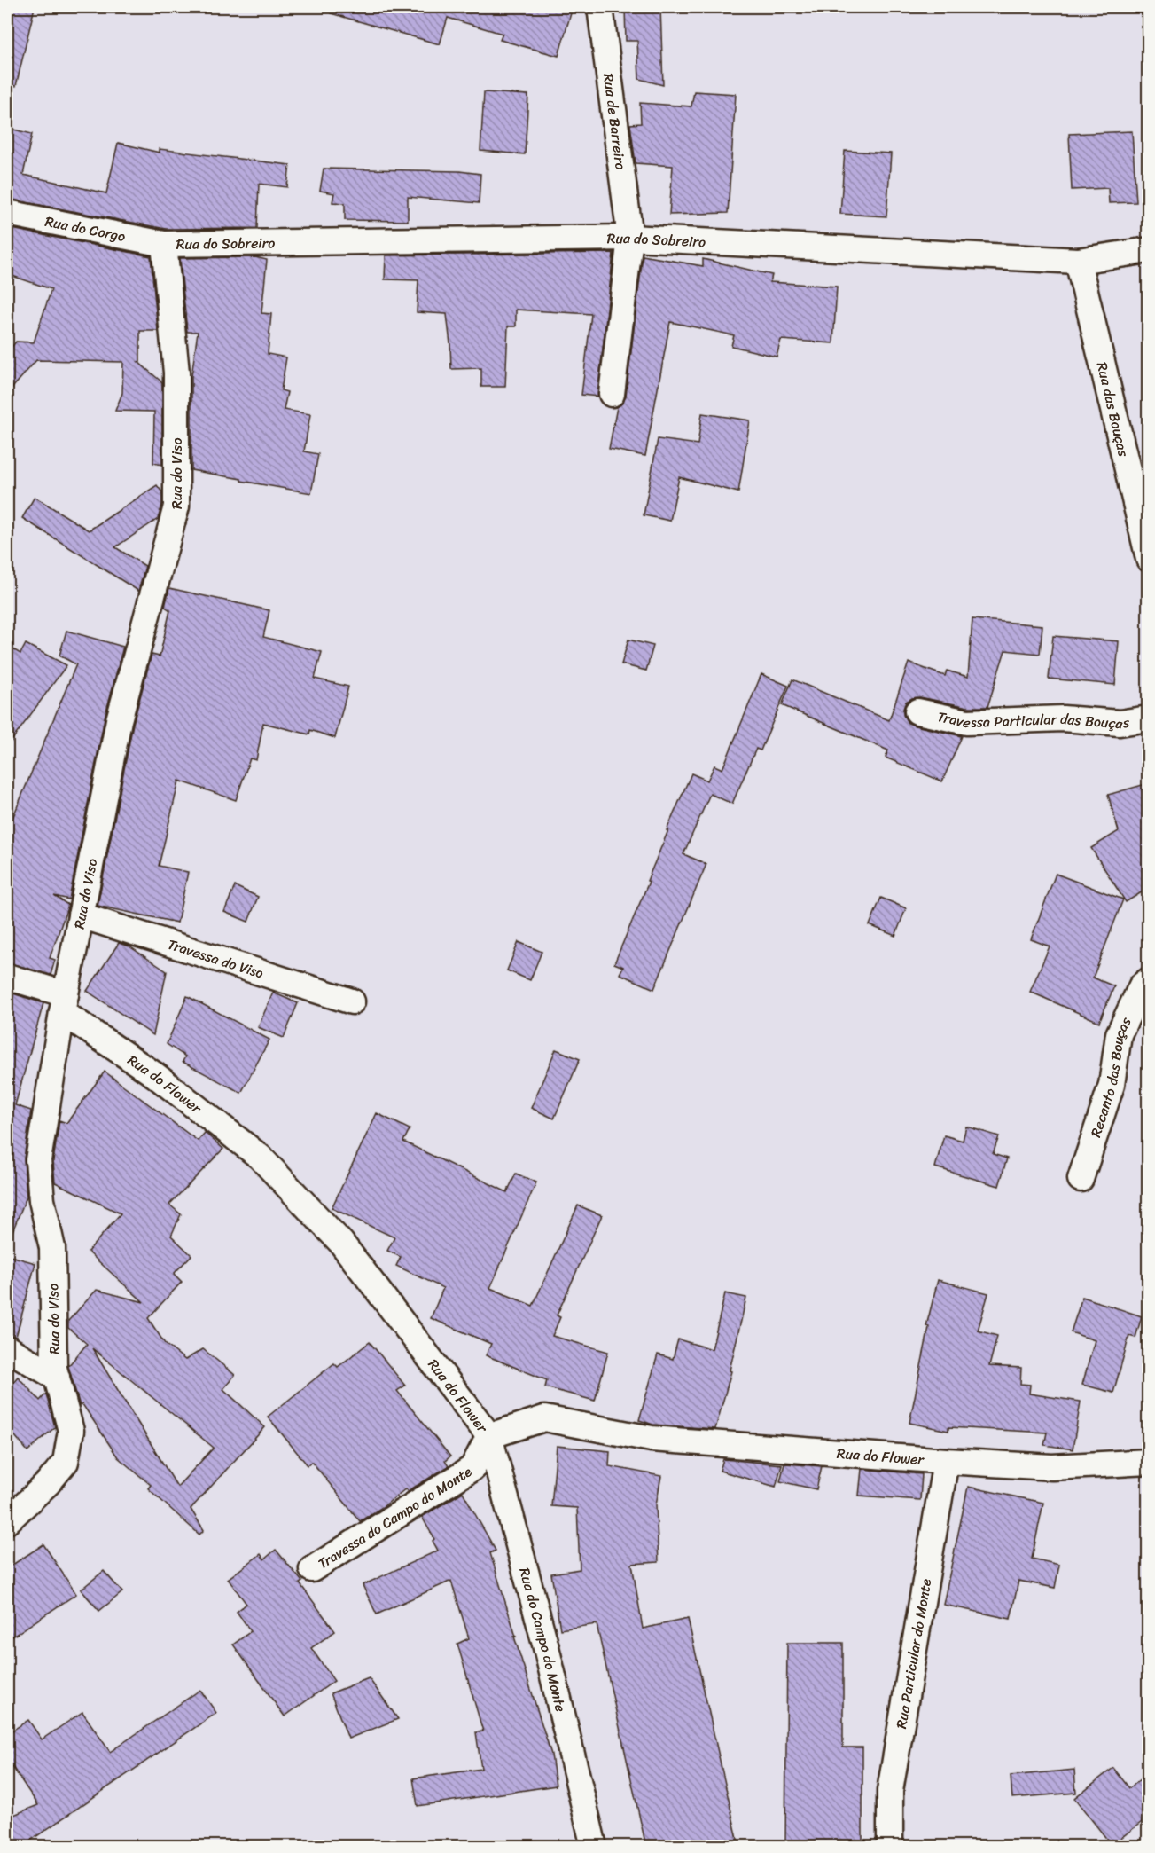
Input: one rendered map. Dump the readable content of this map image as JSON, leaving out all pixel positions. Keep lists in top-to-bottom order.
{
  "streets": {
    "street": [
      "Rua de Barreiro",
      "Rua do Corgo",
      "Rua do Sobreiro",
      "Rua das Bouças",
      "Rua do Viso",
      "Travessa Particular das Bouças",
      "Travessa do Viso",
      "Recanto das Bouças",
      "Rua do Flower",
      "Travessa do Campo do Monte",
      "Rua do Campo do Monte",
      "Rua Particular do Monte"
    ]
  },
  "crossings": [
    ["Rua de Barreiro", "Rua do Sobreiro"],
    ["Rua do Corgo", "Rua do Sobreiro"],
    ["Rua do Corgo", "Rua do Viso"],
    ["Rua do Sobreiro", "Rua das Bouças"],
    ["Rua do Sobreiro", "Rua do Viso"],
    ["Rua do Viso", "Travessa do Viso"],
    ["Rua do Viso", "Rua do Flower"],
    ["Rua do Flower", "Travessa do Campo do Monte"],
    ["Rua do Flower", "Rua do Campo do Monte"],
    ["Rua do Flower", "Rua Particular do Monte"],
    ["Travessa do Campo do Monte", "Rua do Campo do Monte"]
  ]
}
